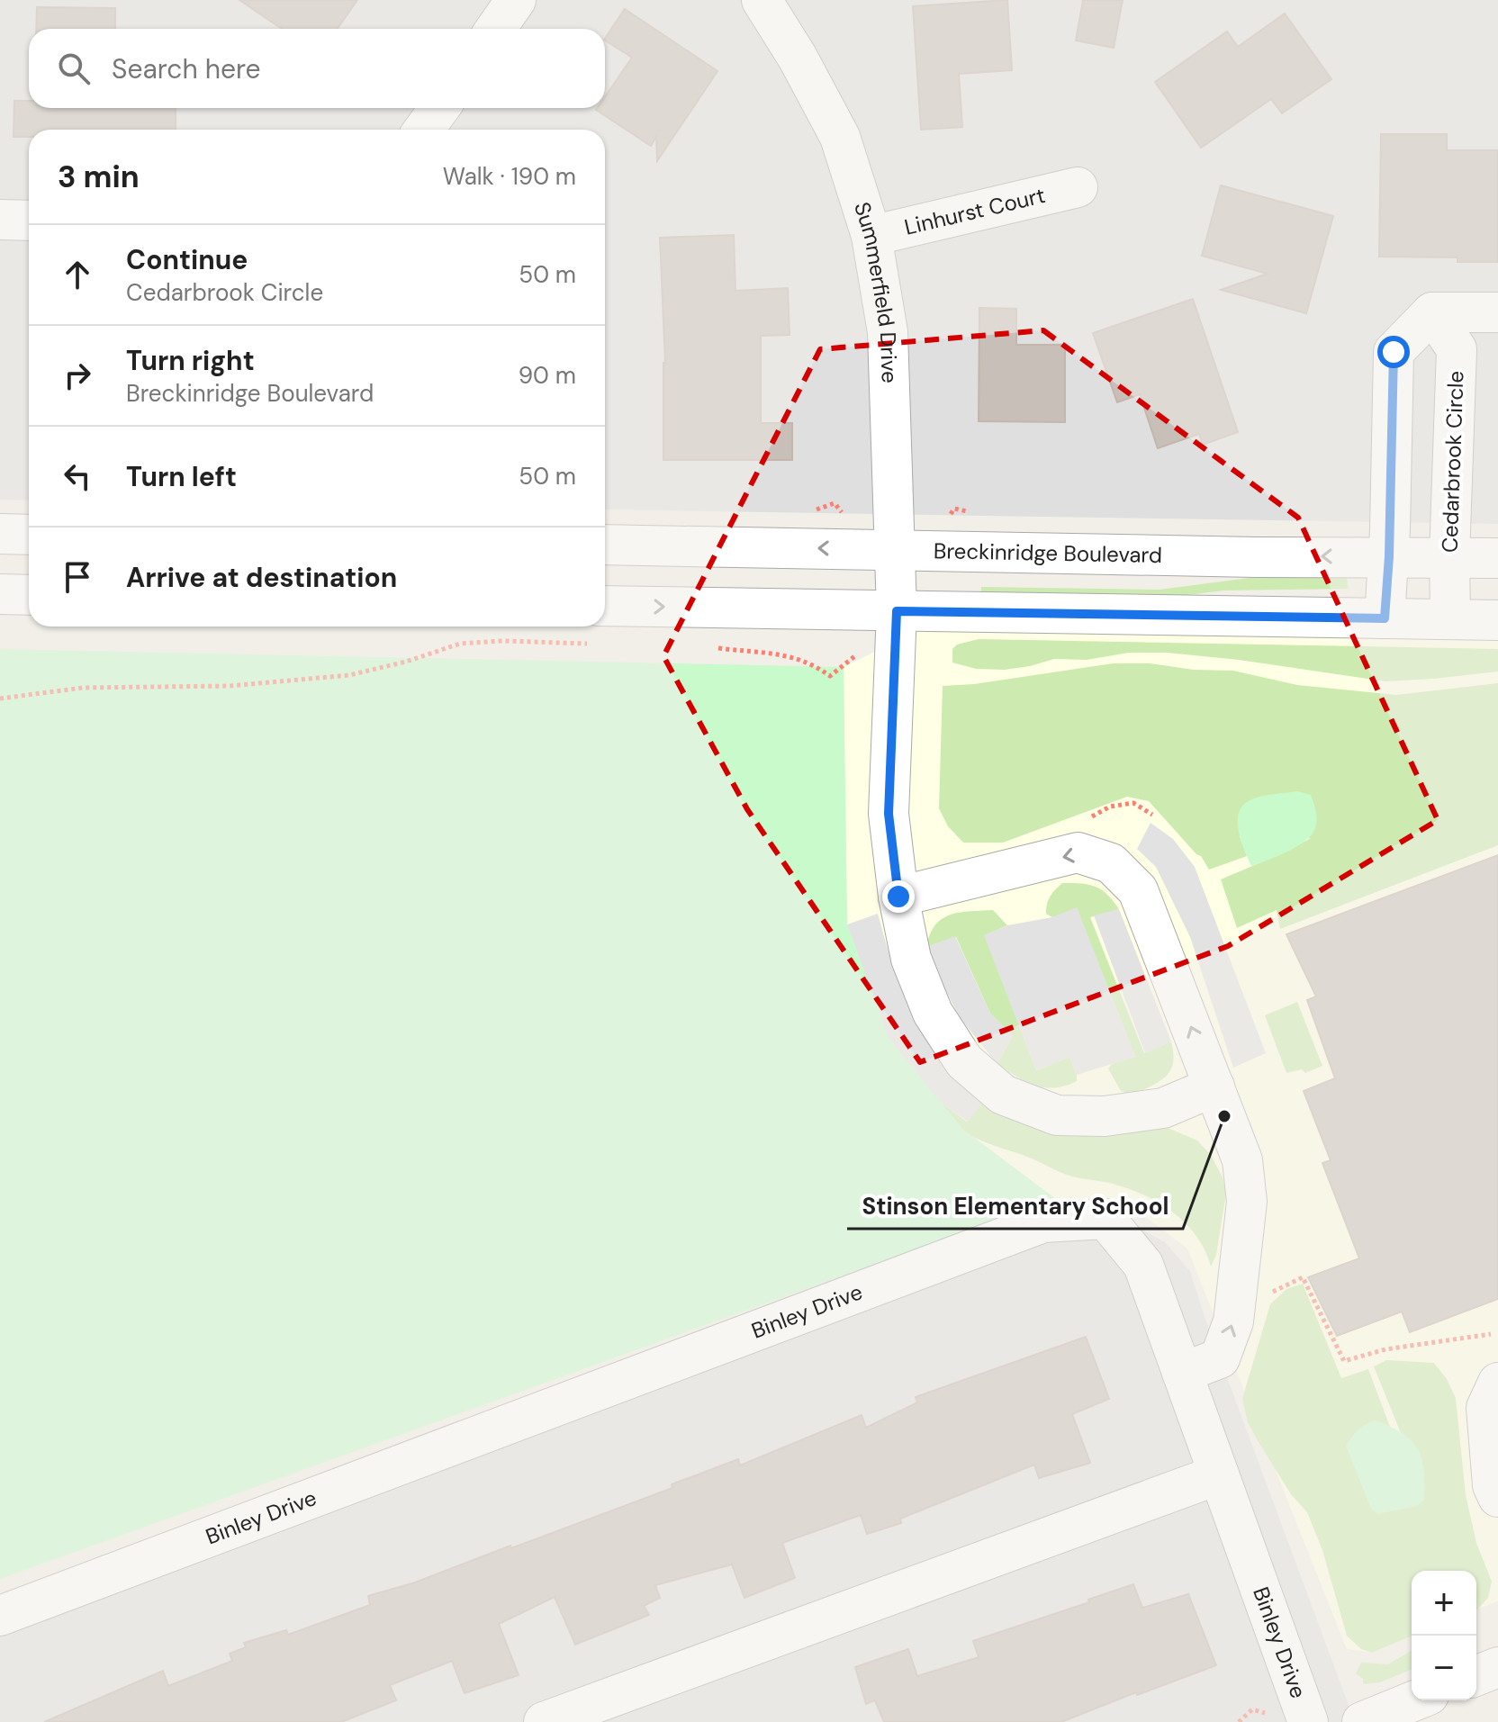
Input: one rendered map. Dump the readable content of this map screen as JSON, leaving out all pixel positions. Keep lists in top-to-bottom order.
{
  "streets": {
    "street": [
      "Linhurst Court",
      "Summerfield Drive",
      "Cedarbrook Circle",
      "Breckinridge Boulevard",
      "Binley Drive"
    ]
  },
  "crossings": [
    ["Linhurst Court", "Summerfield Drive"],
    ["Summerfield Drive", "Breckinridge Boulevard"],
    ["Cedarbrook Circle", "Breckinridge Boulevard"]
  ],
  "places": ["Stinson Elementary School"],
  "page": {
    "search": "Search here",
    "heading": ["3 min", "Walk · 190 m"],
    "list": [
      ["Continue", "Cedarbrook Circle", "50 m"],
      ["Turn right", "Breckinridge Boulevard", "90 m"],
      ["Turn left", "50 m"],
      "Arrive at destination"
    ],
    "map_buttons": ["+", "−"]
  }
}
